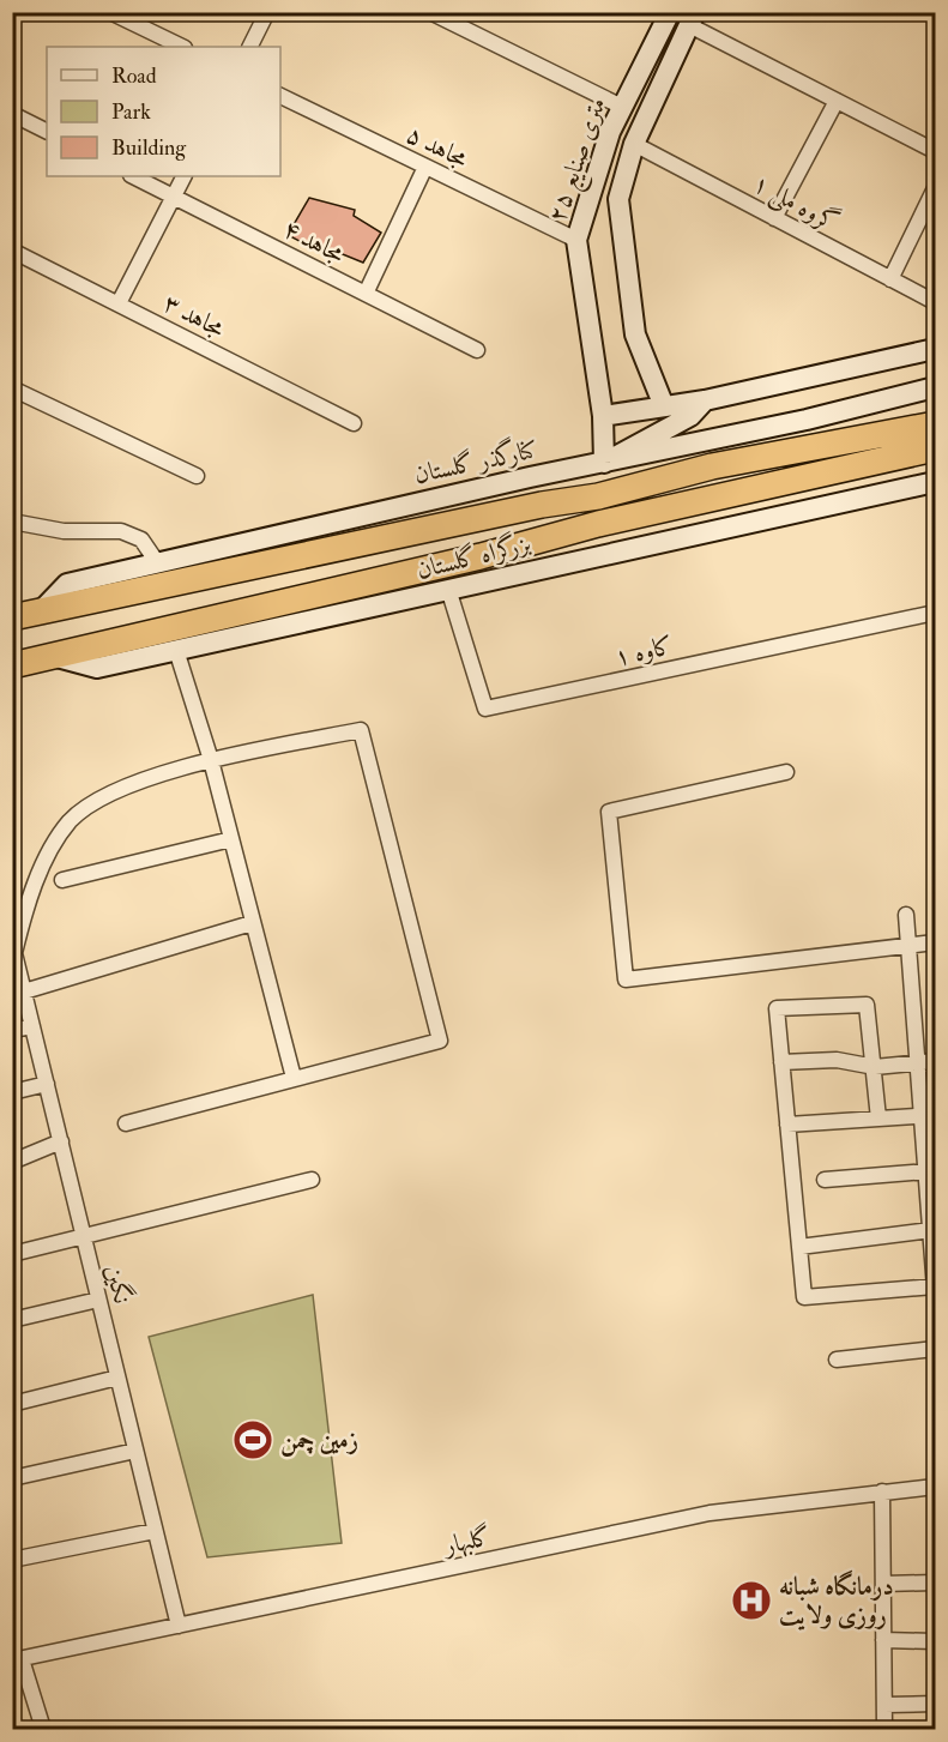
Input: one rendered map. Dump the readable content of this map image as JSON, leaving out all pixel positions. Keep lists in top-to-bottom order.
{
  "streets": {
    "highway": ["بزرگراه گلستان"],
    "street": [
      "۵ مجاهد",
      "۲۵ متری صنایع",
      "گروه ملی ۱",
      "مجاهد ۴",
      "مجاهد ۳",
      "کنارگذر گلستان",
      "کاوه ۱",
      "نگین",
      "گلبهار"
    ]
  },
  "crossings": [
    ["۵ مجاهد", "۲۵ متری صنایع"],
    ["۲۵ متری صنایع", "گروه ملی ۱"],
    ["۲۵ متری صنایع", "کنارگذر گلستان"],
    ["کنارگذر گلستان", "بزرگراه گلستان"],
    ["بزرگراه گلستان", "کاوه ۱"],
    ["نگین", "گلبهار"]
  ],
  "places": {
    "sports": ["زمین چمن"],
    "hospital": ["درمانگاه شبانه روزی ولایت"]
  },
  "legend": ["Road", "Park", "Building"]
}
